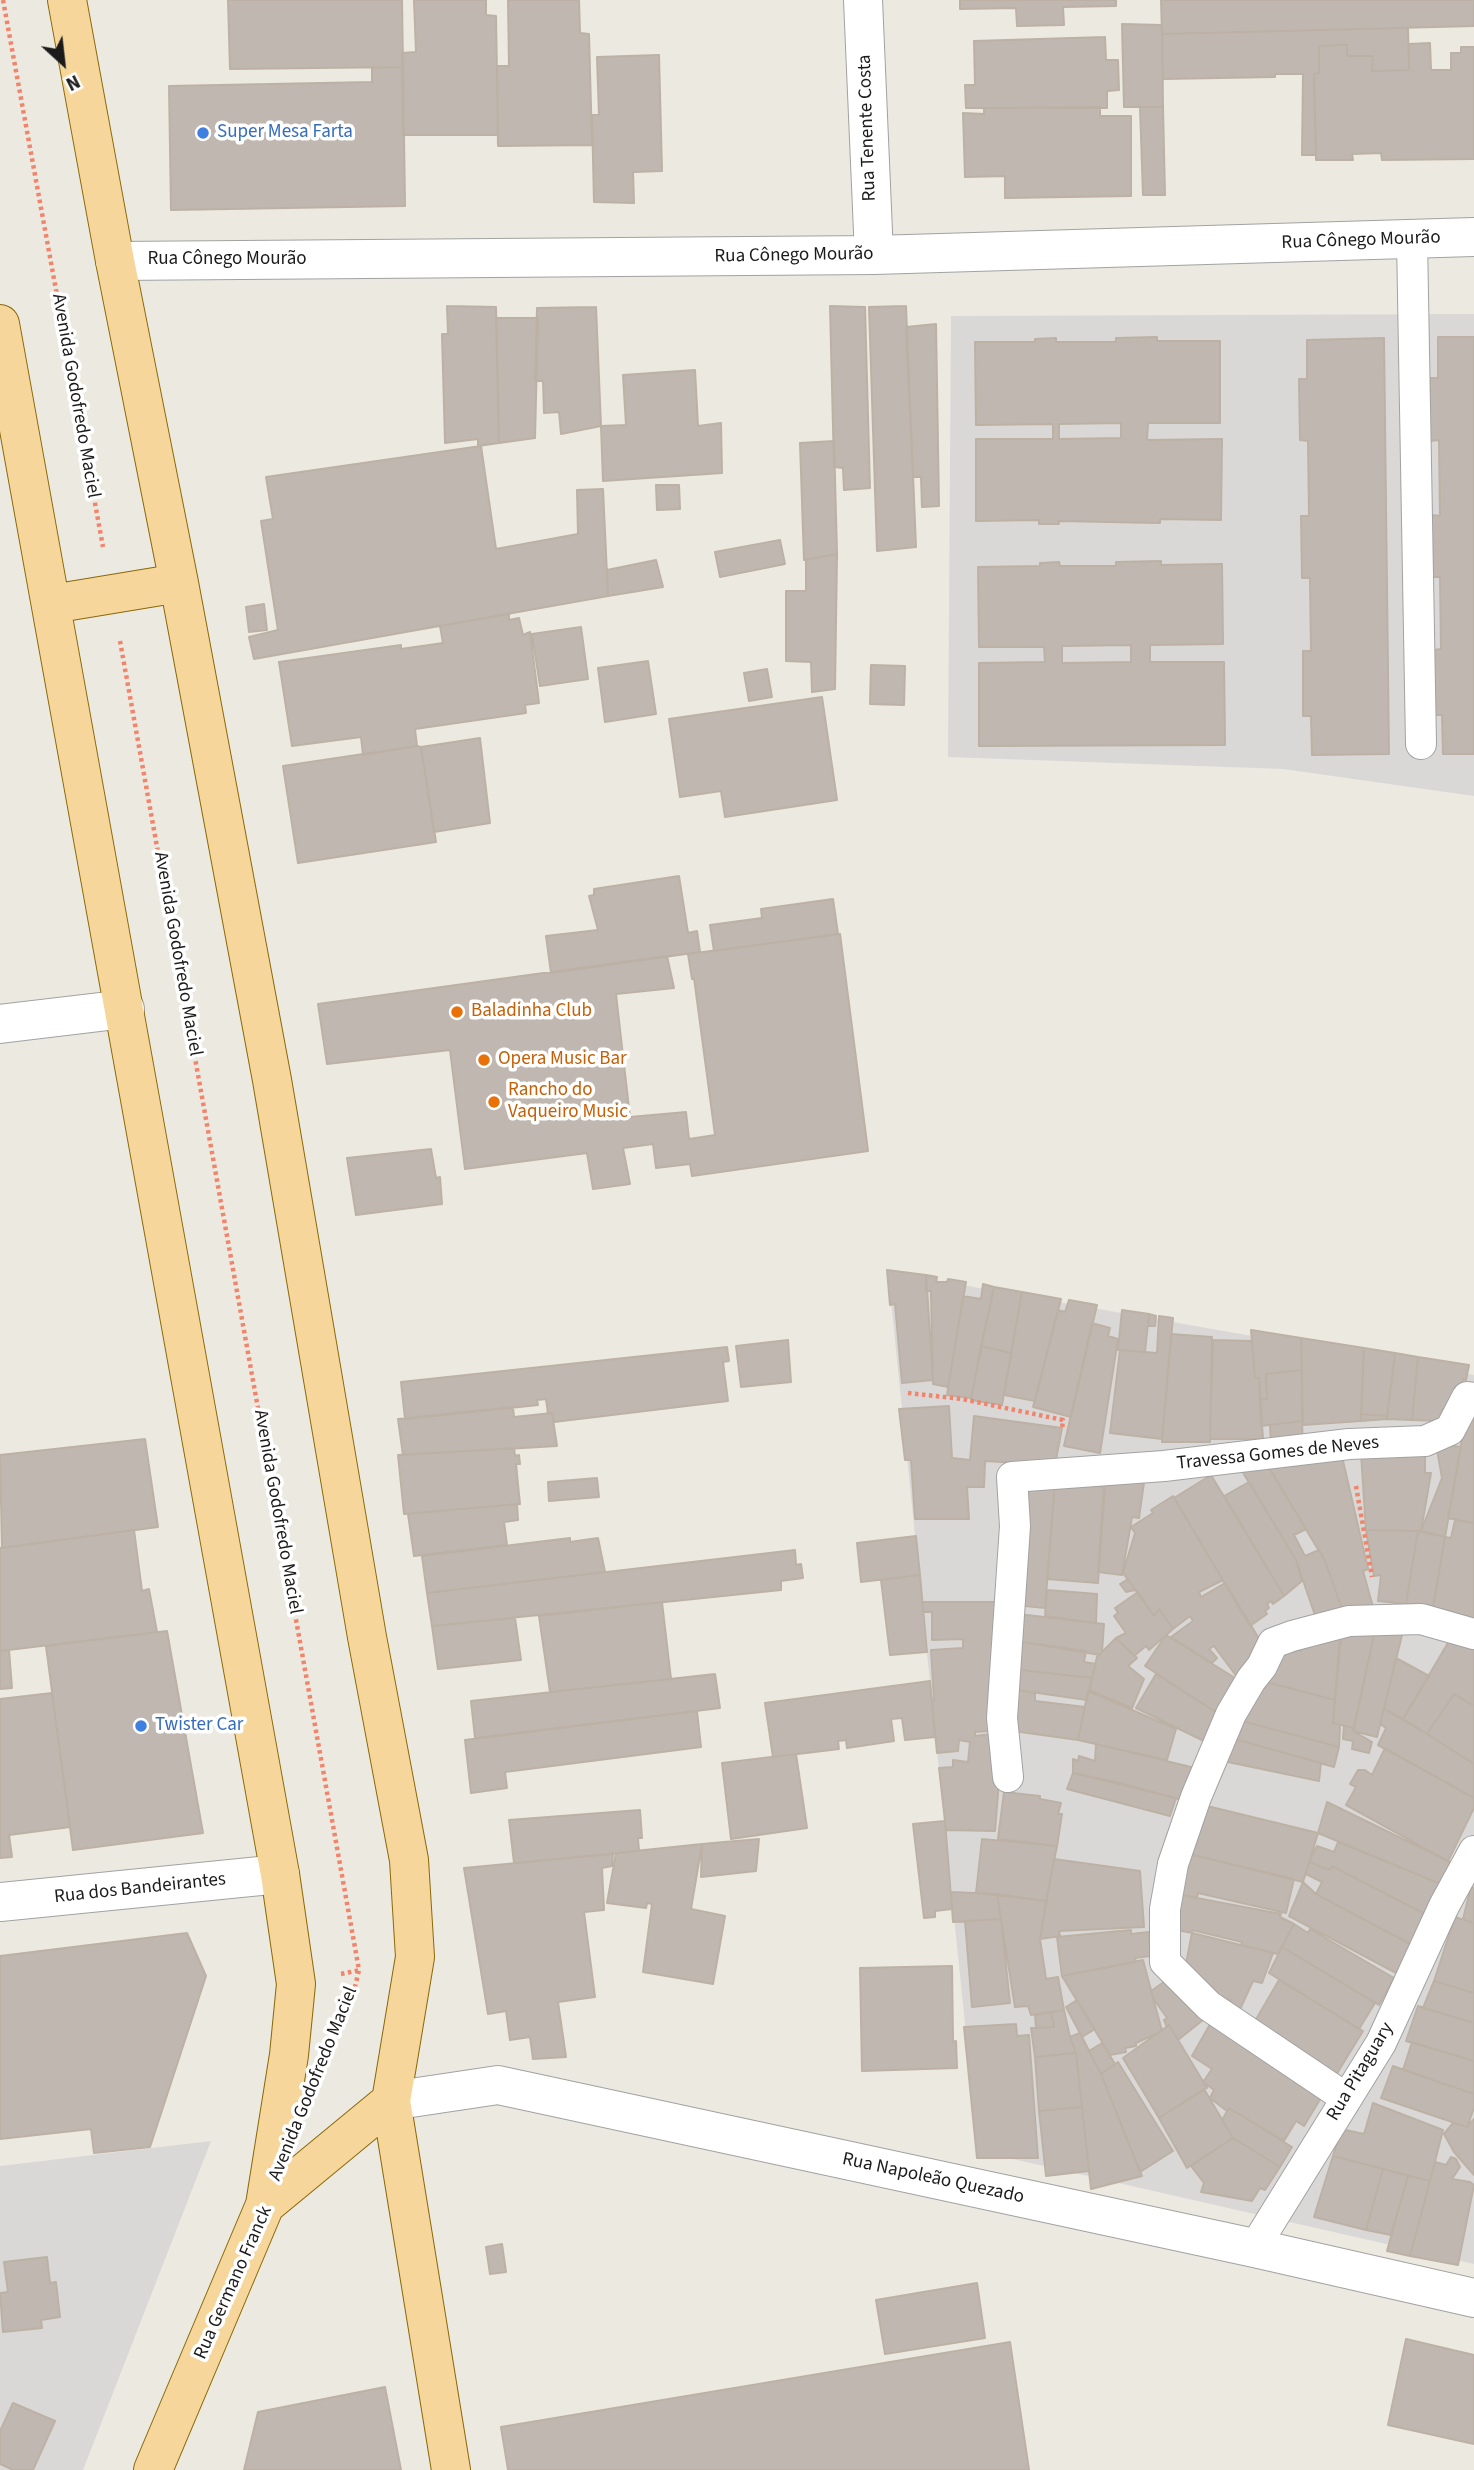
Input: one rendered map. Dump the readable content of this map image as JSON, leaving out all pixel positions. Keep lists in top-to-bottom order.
{
  "streets": {
    "main road": ["Avenida Godofredo Maciel", "Rua Germano Franck"],
    "street": [
      "Rua Tenente Costa",
      "Rua Cônego Mourão",
      "Rua dos Bandeirantes",
      "Rua Napoleão Quezado"
    ],
    "lane": ["Travessa Gomes de Neves", "Rua Pitaguary"]
  },
  "crossings": [
    ["Rua Tenente Costa", "Rua Cônego Mourão"],
    ["Avenida Godofredo Maciel", "Rua dos Bandeirantes"],
    ["Avenida Godofredo Maciel", "Rua Germano Franck"],
    ["Rua Pitaguary", "Rua Napoleão Quezado"],
    ["Rua Napoleão Quezado", "Rua Germano Franck"]
  ],
  "places": [
    "Super Mesa Farta",
    "Baladinha Club",
    "Opera Music Bar",
    "Rancho do Vaqueiro Music",
    "Twister Car"
  ],
  "north": "bottom right"
}
